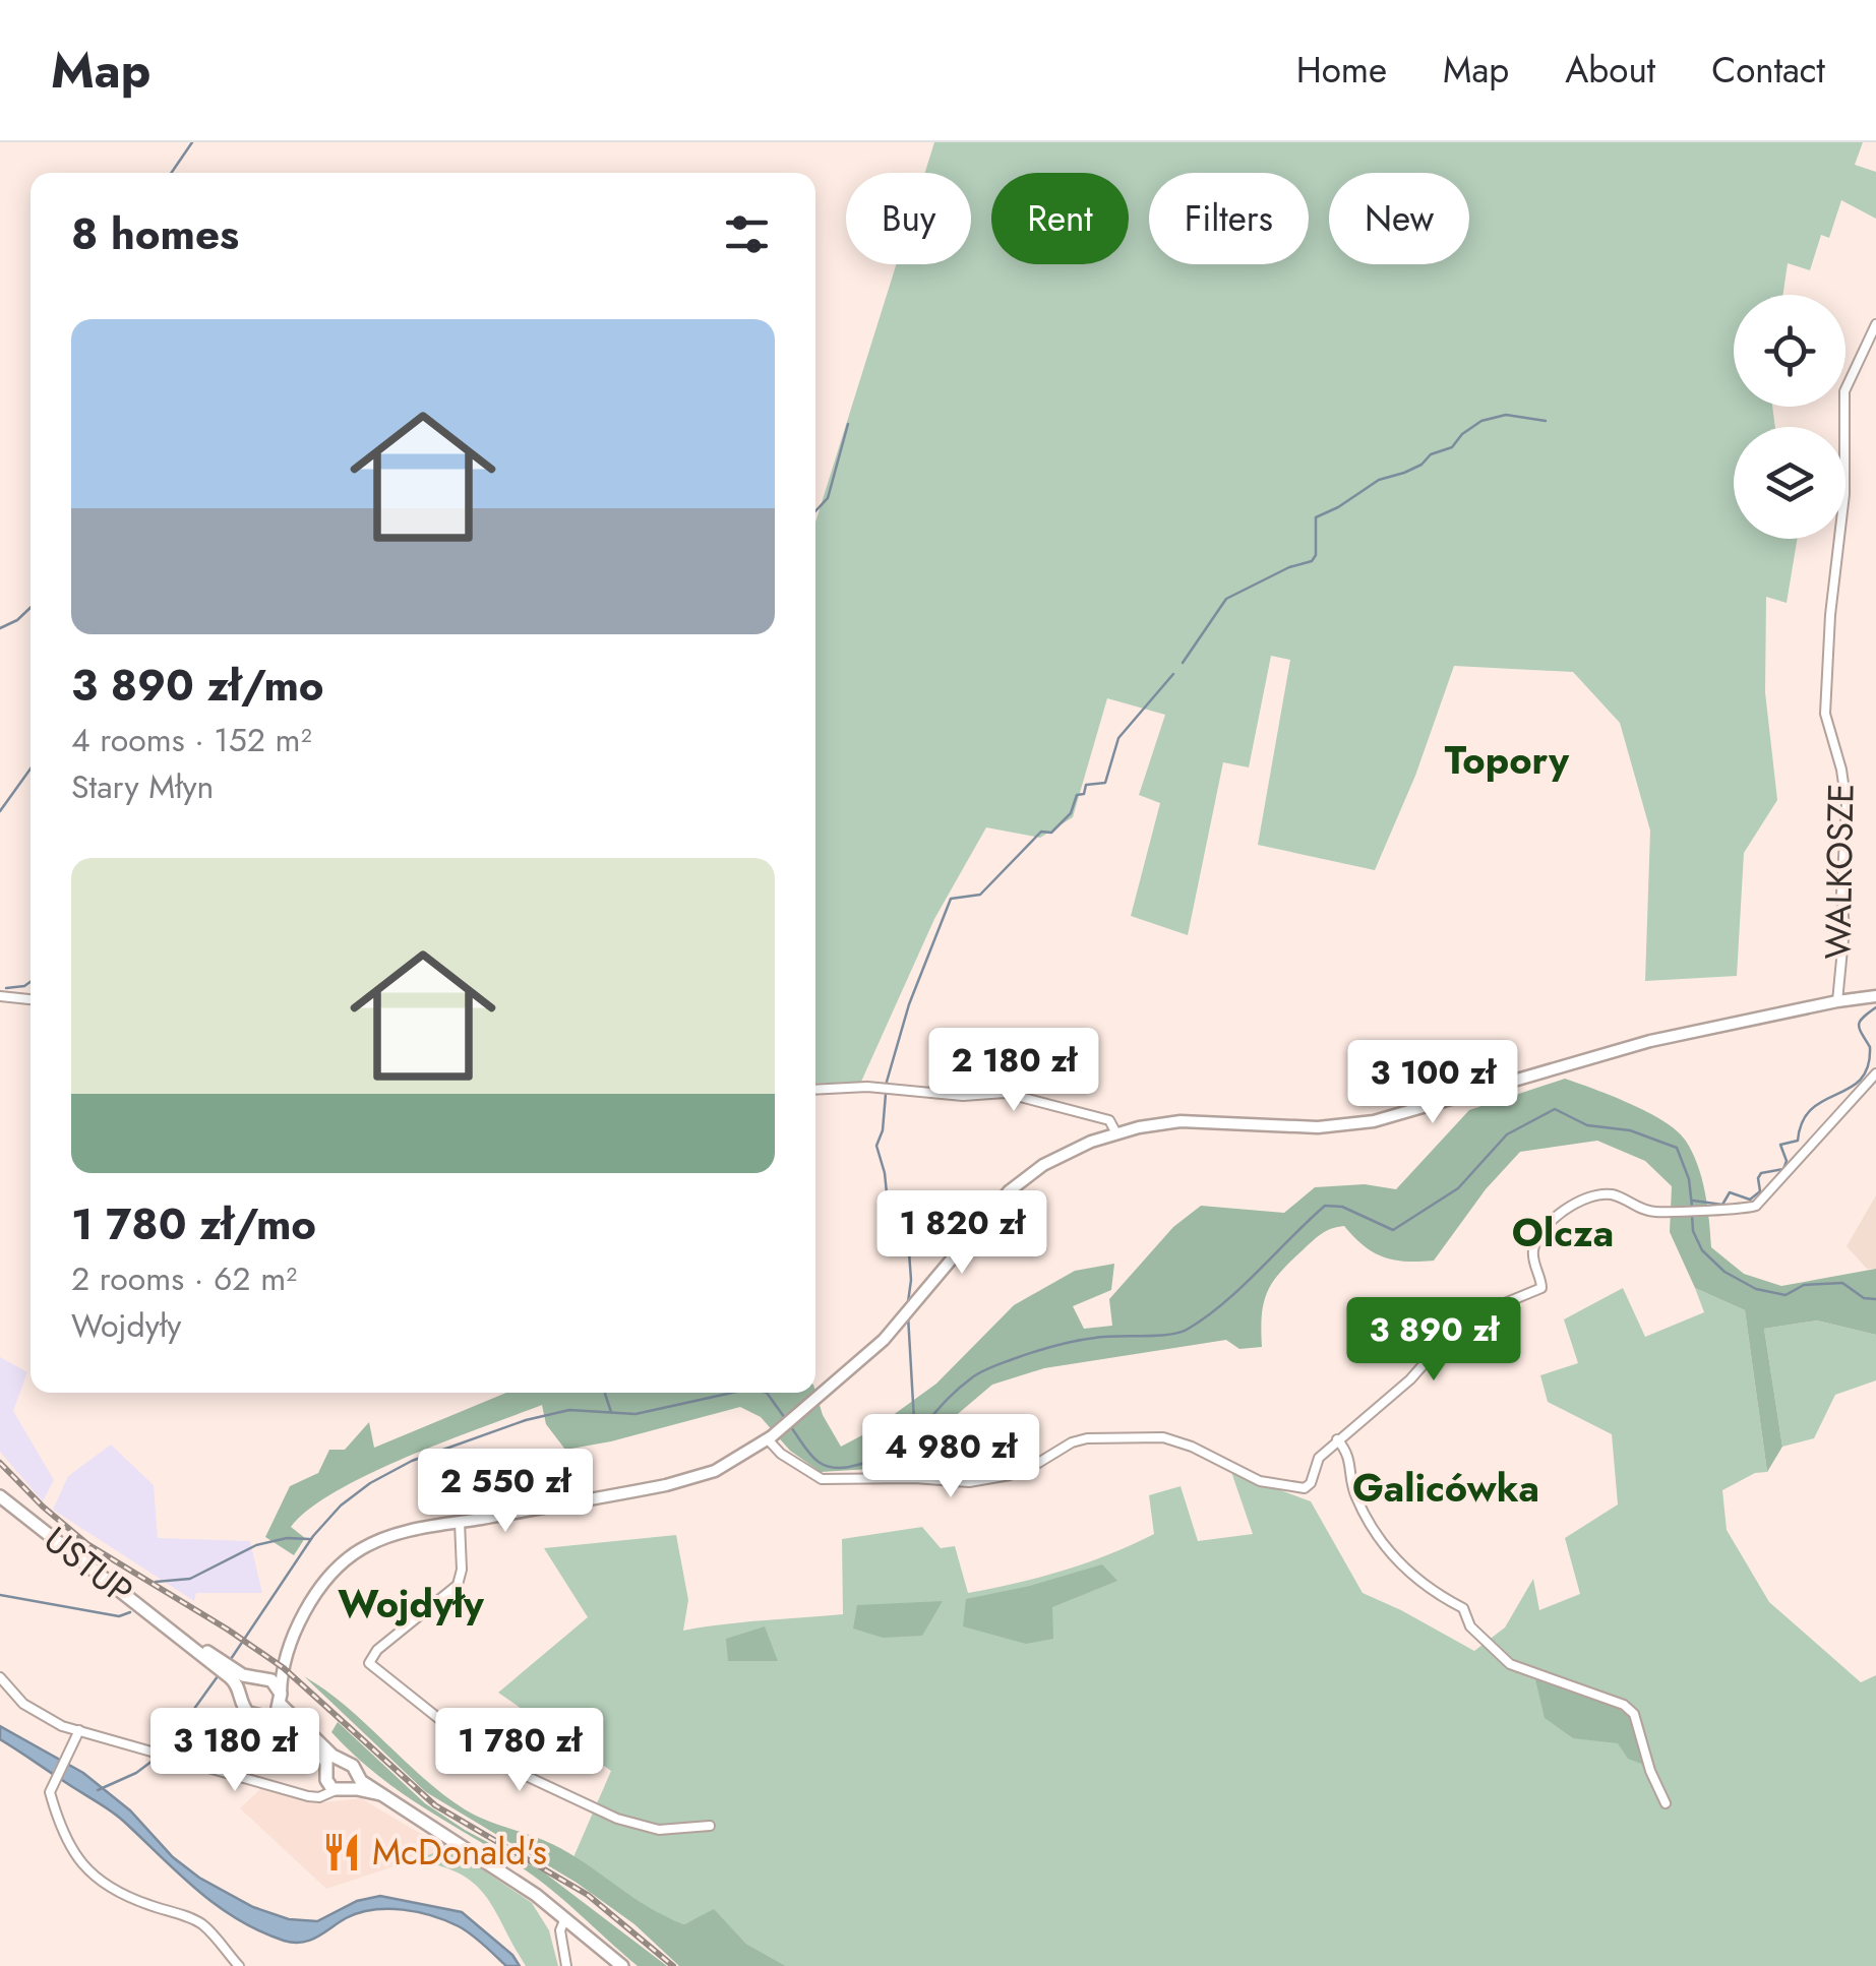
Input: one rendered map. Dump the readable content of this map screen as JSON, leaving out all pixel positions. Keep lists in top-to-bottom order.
{
  "streets": {
    "main road": ["USTUP"],
    "street": ["WALKOSZE"]
  },
  "districts": [
    "Topory",
    "Olcza",
    "Galicówka",
    "Wojdyły"
  ],
  "places": {
    "restaurant": ["McDonald's"]
  },
  "page": {
    "header": "Map",
    "nav": [
      "Home",
      "Map",
      "About",
      "Contact"
    ],
    "chip": [
      "Buy",
      "Rent",
      "Filters",
      "New"
    ],
    "heading": "8 homes",
    "list": [
      {
        "name": "3 890 zł/mo",
        "note": "4 rooms · 152 m² · Stary Młyn"
      },
      {
        "name": "1 780 zł/mo",
        "note": "2 rooms · 62 m² · Wojdyły"
      }
    ],
    "price": [
      "2 180 zł",
      "3 100 zł",
      "1 820 zł",
      "3 890 zł",
      "4 980 zł",
      "2 550 zł",
      "3 180 zł",
      "1 780 zł"
    ]
  }
}
